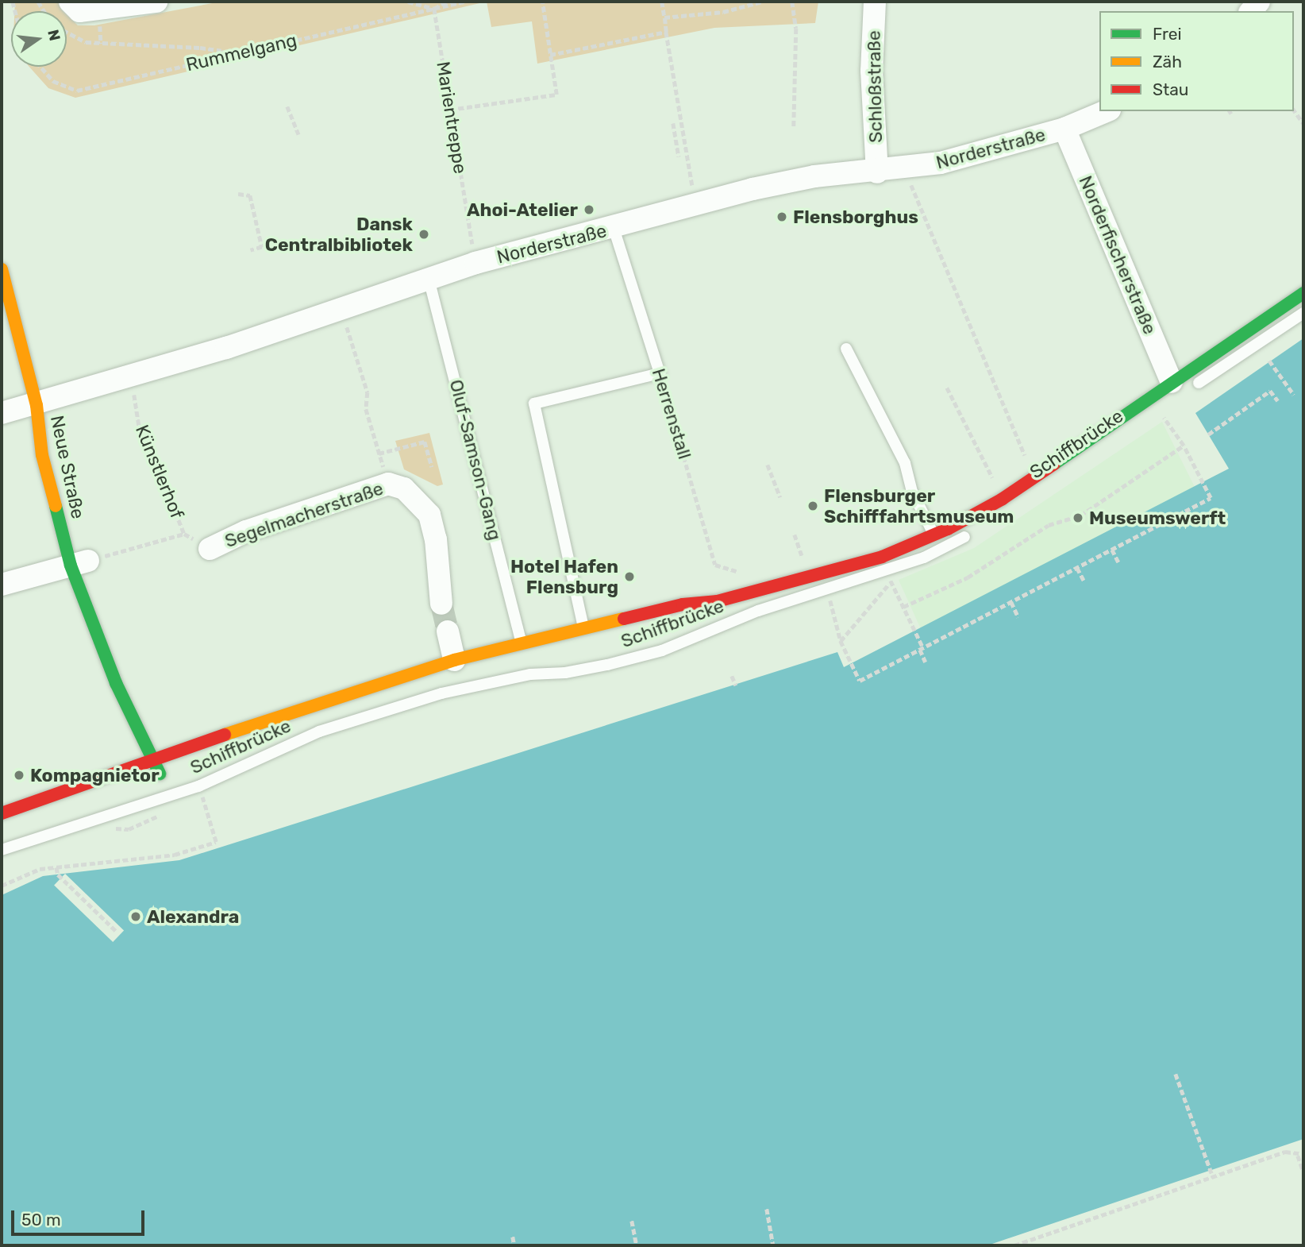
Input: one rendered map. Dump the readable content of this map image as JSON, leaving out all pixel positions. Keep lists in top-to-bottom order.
{
  "streets": {
    "main road": ["Schiffbrücke", "Neue Straße"],
    "street": [
      "Schloßstraße",
      "Norderstraße",
      "Norderfischerstraße",
      "Segelmacherstraße"
    ],
    "lane": ["Herrenstall", "Oluf-Samson-Gang"],
    "path": ["Rummelgang", "Marientreppe", "Künstlerhof"]
  },
  "crossings": [
    ["Rummelgang", "Marientreppe"],
    ["Schloßstraße", "Norderstraße"],
    ["Norderstraße", "Norderfischerstraße"],
    ["Norderstraße", "Herrenstall"],
    ["Norderstraße", "Oluf-Samson-Gang"],
    ["Norderstraße", "Neue Straße"],
    ["Norderstraße", "Künstlerhof"],
    ["Norderfischerstraße", "Schiffbrücke"],
    ["Schiffbrücke", "Oluf-Samson-Gang"],
    ["Schiffbrücke", "Neue Straße"],
    ["Neue Straße", "Künstlerhof"]
  ],
  "places": [
    "Ahoi-Atelier",
    "Flensborghus",
    "Dansk Centralbibliotek",
    "Flensburger Schifffahrtsmuseum",
    "Museumswerft",
    "Hotel Hafen Flensburg",
    "Kompagnietor",
    "Alexandra"
  ],
  "legend": ["Frei", "Zäh", "Stau"],
  "scale_bar": "50 m",
  "north": "right"
}
